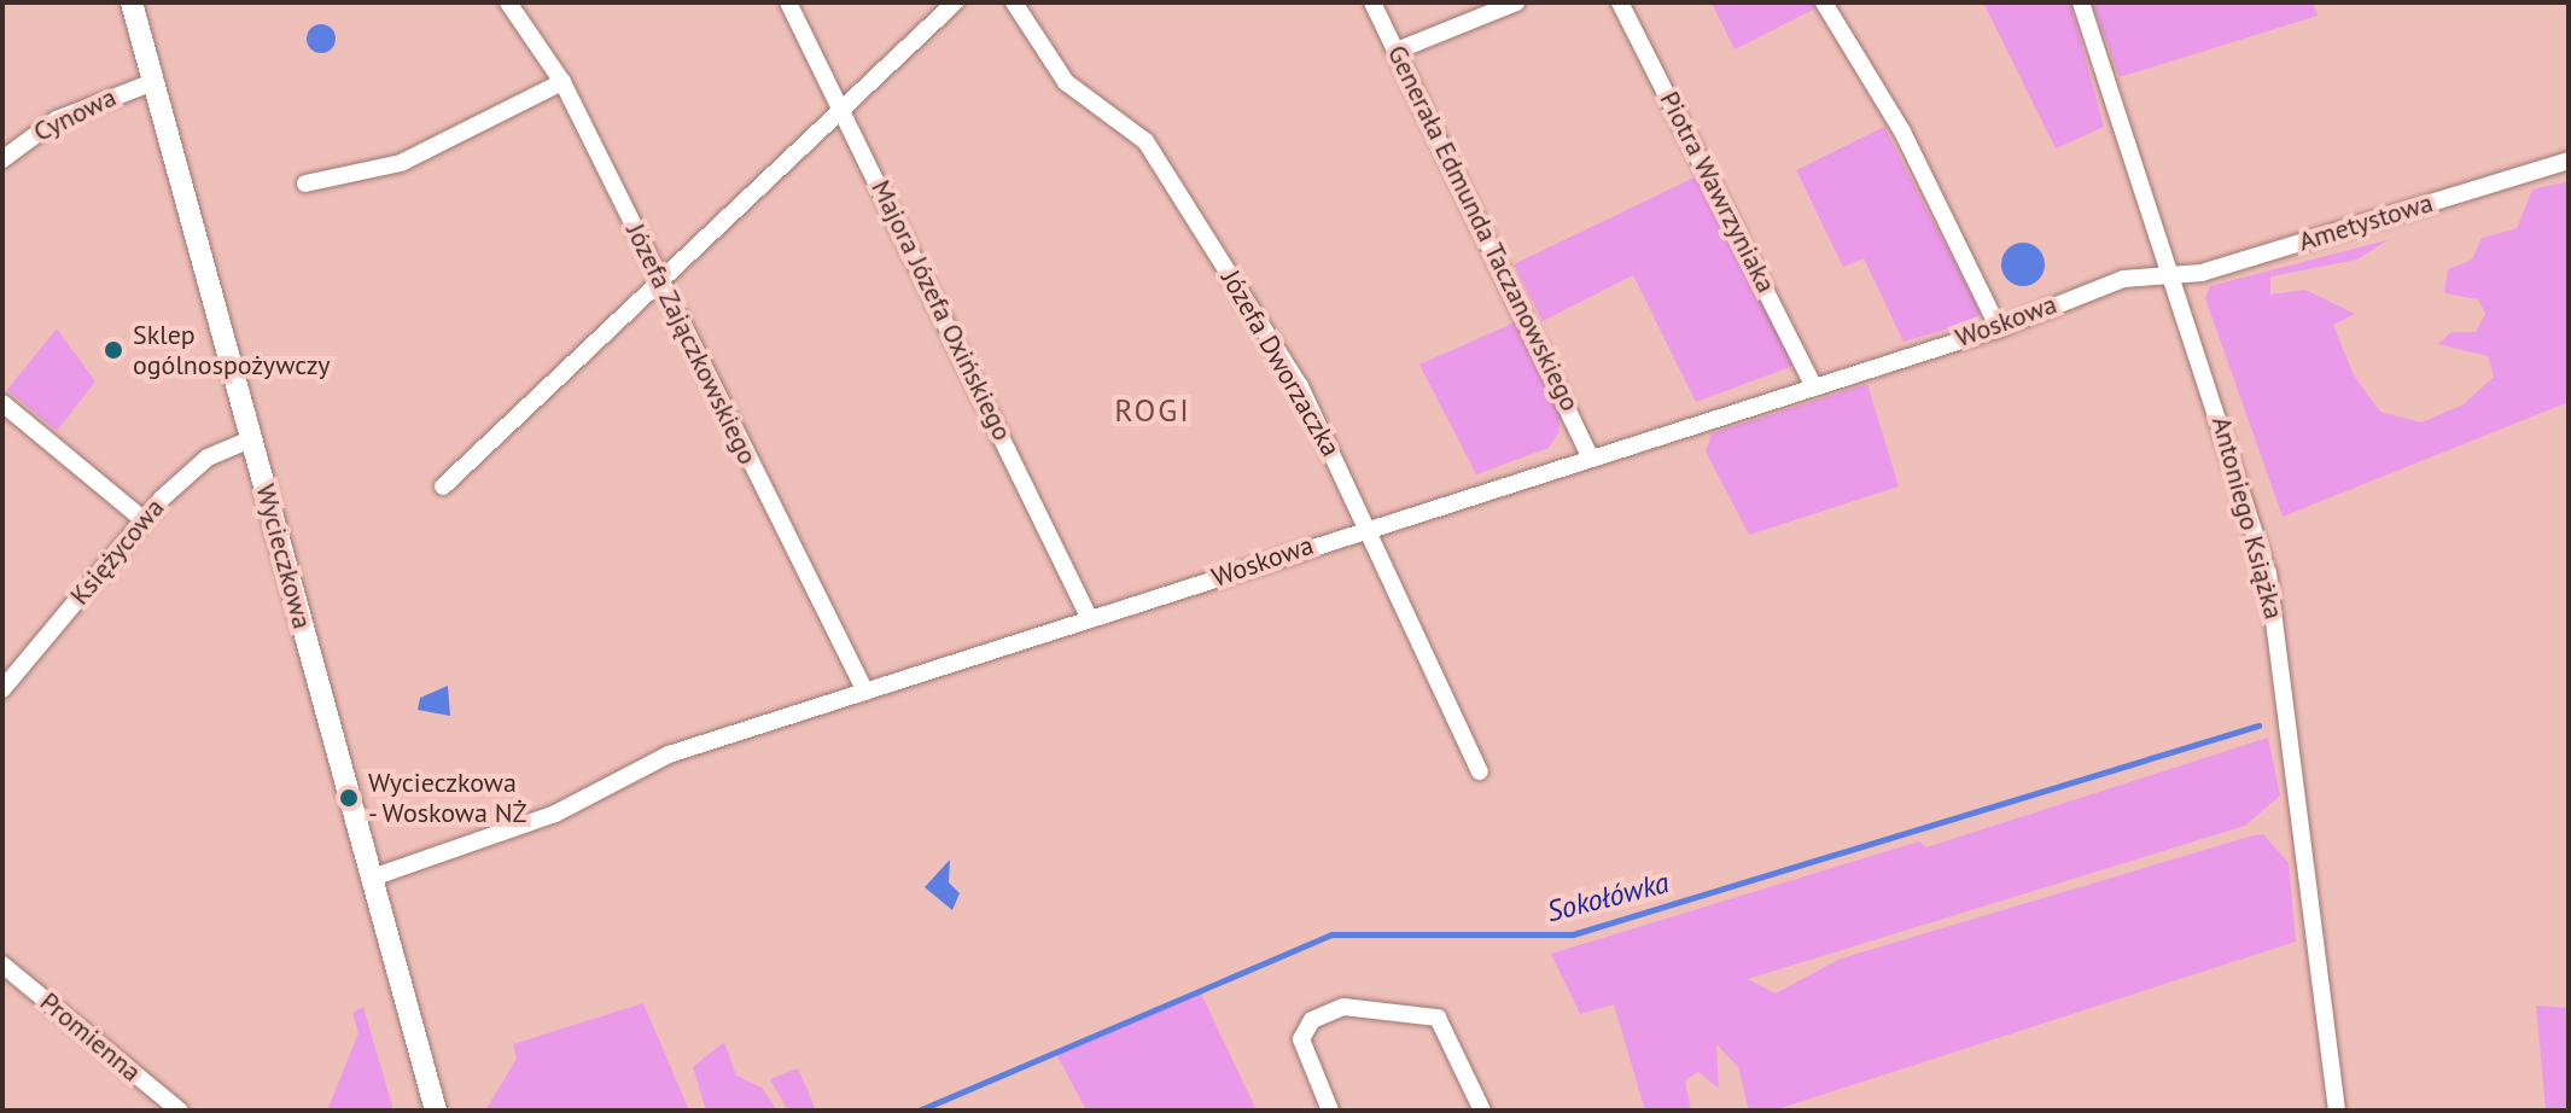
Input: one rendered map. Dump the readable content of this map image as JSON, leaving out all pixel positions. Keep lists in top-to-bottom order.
{
  "streets": {
    "street": [
      "Cynowa",
      "Piotra Wawrzyniaka",
      "Ametystowa",
      "Generała Edmunda Taczanowskiego",
      "Majora Józefa Oxińskiego",
      "Woskowa",
      "Józefa Zajączkowskiego",
      "Józefa Dworzaczka",
      "Antoniego Książka",
      "Księżycowa",
      "Wycieczkowa",
      "Promienna"
    ]
  },
  "crossings": [
    ["Cynowa", "Wycieczkowa"],
    ["Piotra Wawrzyniaka", "Woskowa"],
    ["Ametystowa", "Woskowa"],
    ["Ametystowa", "Antoniego Książka"],
    ["Generała Edmunda Taczanowskiego", "Woskowa"],
    ["Majora Józefa Oxińskiego", "Woskowa"],
    ["Woskowa", "Józefa Zajączkowskiego"],
    ["Woskowa", "Józefa Dworzaczka"],
    ["Woskowa", "Antoniego Książka"],
    ["Woskowa", "Wycieczkowa"],
    ["Księżycowa", "Wycieczkowa"]
  ],
  "districts": ["ROGI"],
  "water": ["Sokołówka"],
  "places": ["Sklep ogólnospożywczy", "Wycieczkowa - Woskowa NŻ"]
}
